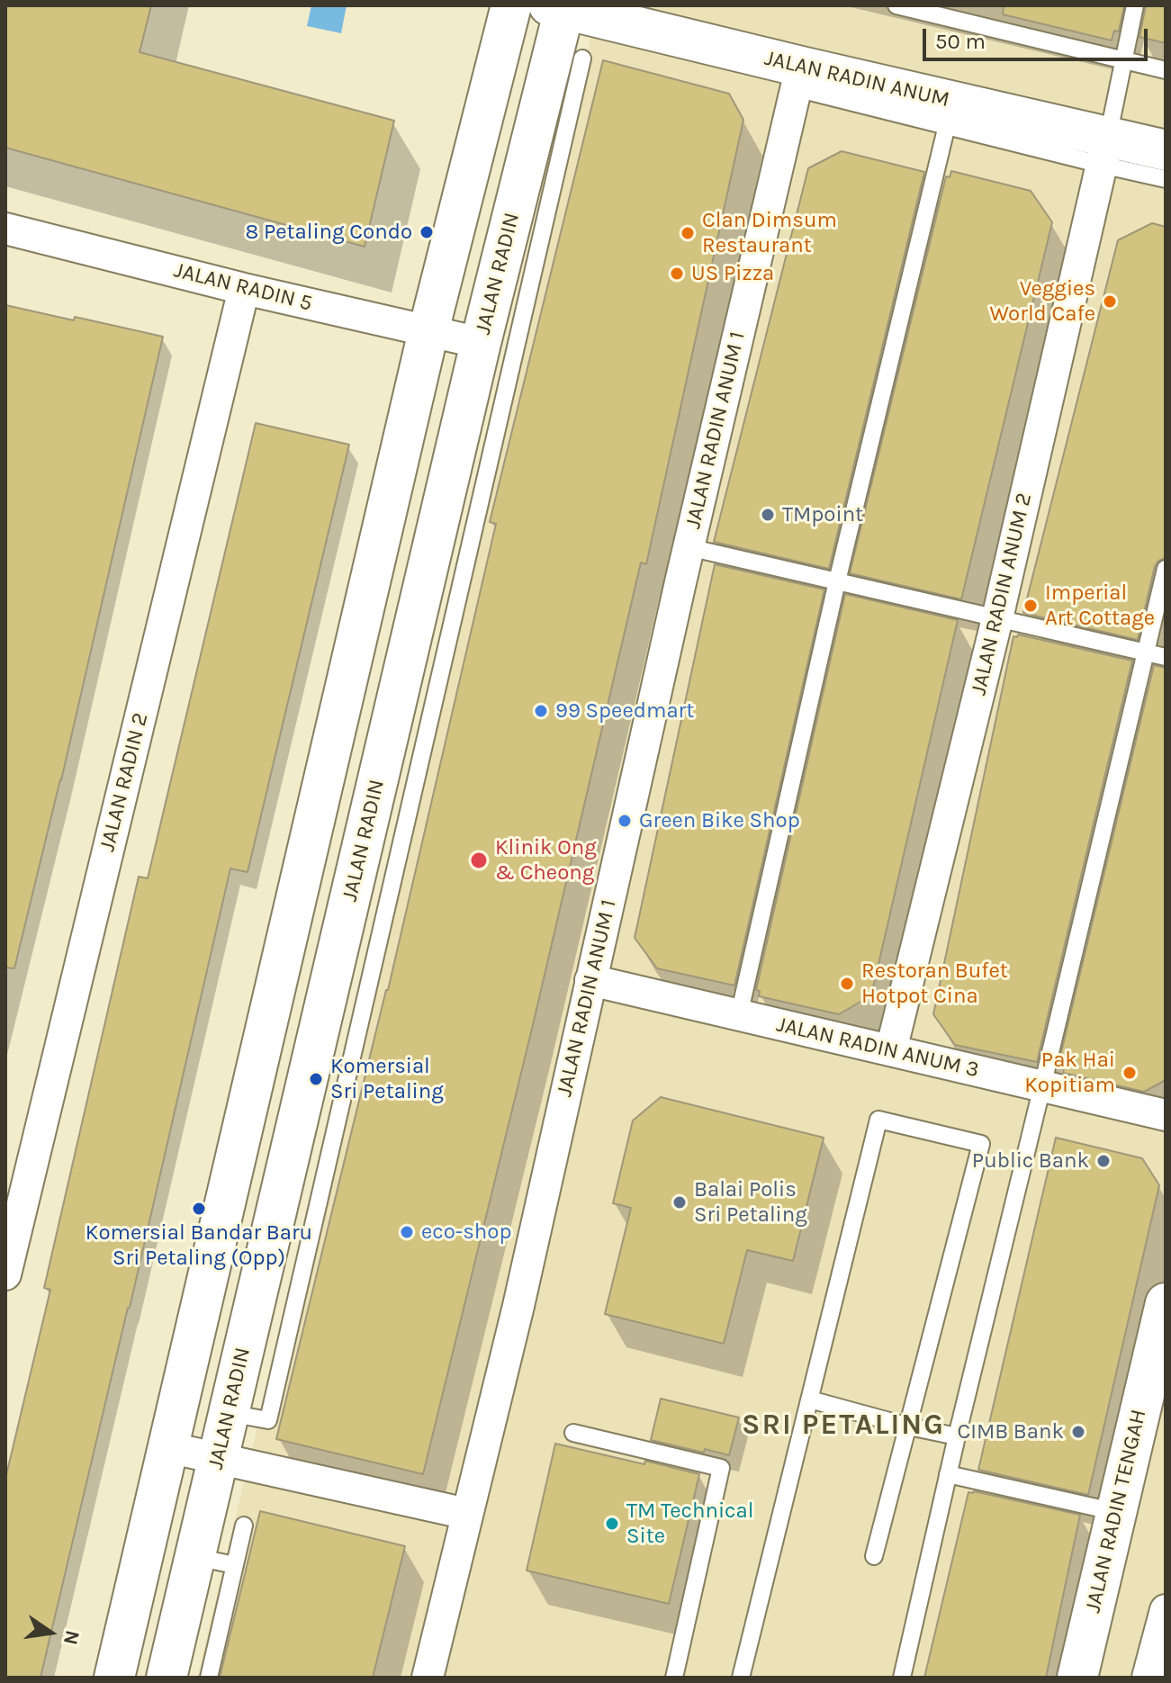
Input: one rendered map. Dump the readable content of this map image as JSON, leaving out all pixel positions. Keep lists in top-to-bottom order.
{
  "streets": {
    "street": [
      "JALAN RADIN ANUM",
      "JALAN RADIN",
      "JALAN RADIN 5",
      "JALAN RADIN ANUM 1",
      "JALAN RADIN ANUM 2",
      "JALAN RADIN 2",
      "JALAN RADIN ANUM 3",
      "JALAN RADIN TENGAH"
    ]
  },
  "crossings": [
    ["JALAN RADIN ANUM", "JALAN RADIN"],
    ["JALAN RADIN ANUM", "JALAN RADIN ANUM 1"],
    ["JALAN RADIN ANUM", "JALAN RADIN ANUM 2"],
    ["JALAN RADIN", "JALAN RADIN 5"],
    ["JALAN RADIN 5", "JALAN RADIN 2"],
    ["JALAN RADIN ANUM 1", "JALAN RADIN ANUM 3"],
    ["JALAN RADIN ANUM 2", "JALAN RADIN ANUM 3"]
  ],
  "districts": ["SRI PETALING"],
  "places": [
    "8 Petaling Condo",
    "Clan Dimsum Restaurant",
    "US Pizza",
    "Veggies World Cafe",
    "TMpoint",
    "Imperial Art Cottage",
    "99 Speedmart",
    "Green Bike Shop",
    "Klinik Ong & Cheong",
    "Restoran Bufet Hotpot Cina",
    "Pak Hai Kopitiam",
    "Komersial Sri Petaling",
    "Public Bank",
    "Balai Polis Sri Petaling",
    "Komersial Bandar Baru Sri Petaling (Opp)",
    "eco-shop",
    "CIMB Bank",
    "TM Technical Site"
  ],
  "scale_bar": "50 m",
  "north": "right"
}
